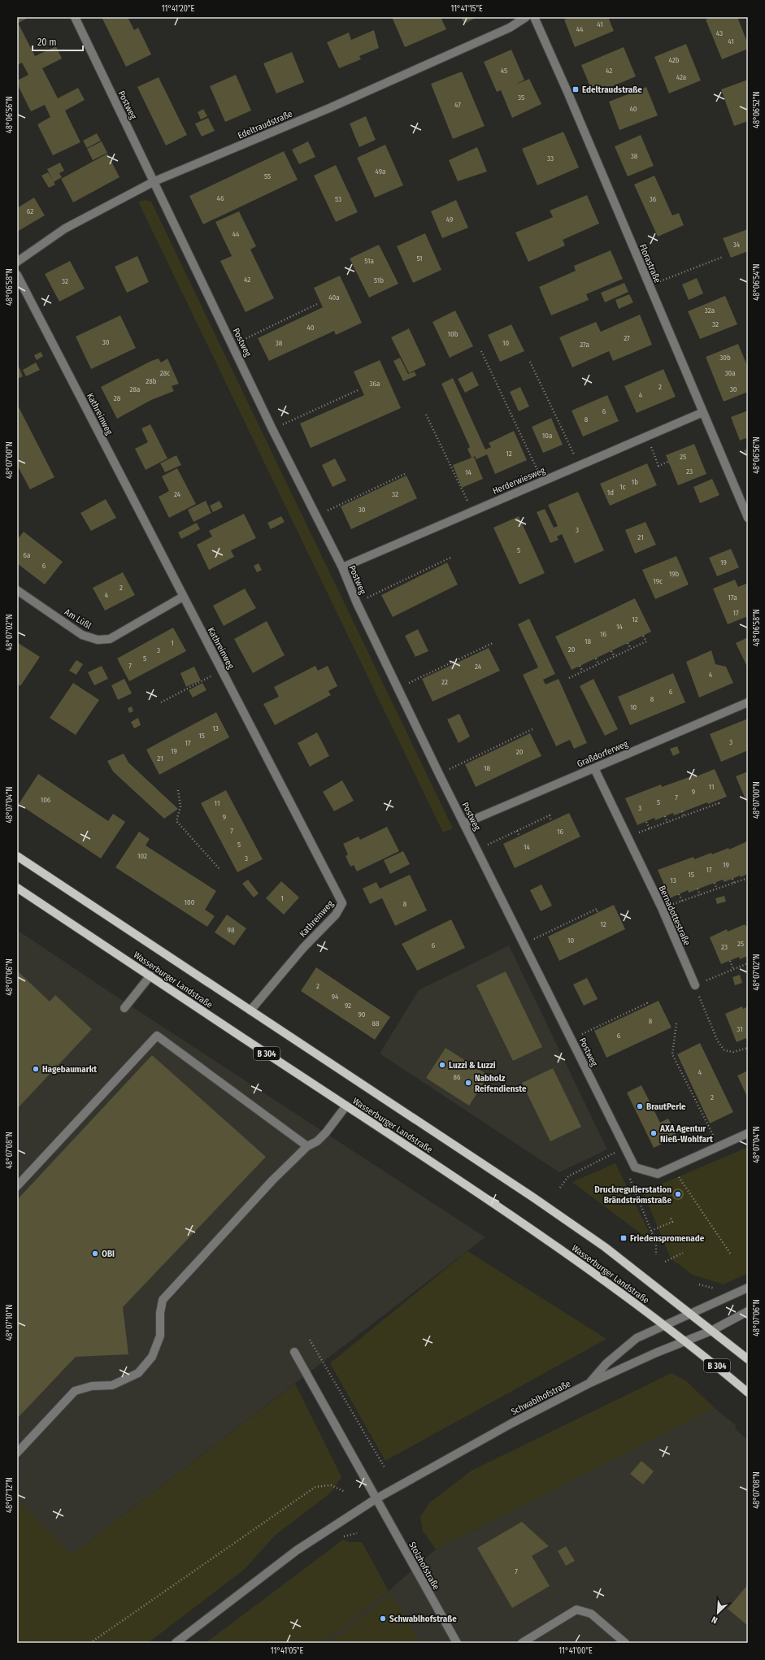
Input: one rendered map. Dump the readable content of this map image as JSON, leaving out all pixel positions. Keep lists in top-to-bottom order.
{
  "streets": {
    "main road": ["Wasserburger Landstraße", "B 304"],
    "street": [
      "Postweg",
      "Edeltraudstraße",
      "Florastraße",
      "Kathreinweg",
      "Herderwiesweg",
      "Am Lüßl",
      "Graßdorferweg",
      "Bernadottestraße",
      "Schwablhofstraße",
      "Stolzhofstraße"
    ]
  },
  "crossings": [
    ["Postweg", "Edeltraudstraße"],
    ["Postweg", "Herderwiesweg"],
    ["Postweg", "Graßdorferweg"],
    ["Florastraße", "Herderwiesweg"],
    ["Kathreinweg", "Am Lüßl"],
    ["Kathreinweg", "Wasserburger Landstraße"],
    ["Graßdorferweg", "Bernadottestraße"],
    ["Wasserburger Landstraße", "Schwablhofstraße"],
    ["Schwablhofstraße", "Stolzhofstraße"]
  ],
  "places": {
    "transit": ["Edeltraudstraße", "Friedenspromenade"],
    "other": [
      "Luzzi & Luzzi",
      "Hagebaumarkt",
      "Nabholz Reifendienste",
      "BrautPerle",
      "AXA Agentur Nieß-Wohlfart",
      "Druckregulierstation Brändströmstraße",
      "OBI",
      "Schwablhofstraße"
    ]
  },
  "house_numbers": [
    "41",
    "44",
    "43",
    "41",
    "42b",
    "45",
    "42",
    "42a",
    "35",
    "47",
    "40",
    "38",
    "33",
    "49a",
    "55",
    "46",
    "53",
    "36",
    "62",
    "49",
    "44",
    "34",
    "51",
    "51a",
    "42",
    "51b",
    "32",
    "40a",
    "32a",
    "32",
    "40",
    "10b",
    "27",
    "30",
    "38",
    "10",
    "27a",
    "30b",
    "28c",
    "30a",
    "28b",
    "36a",
    "2",
    "28a",
    "30",
    "4",
    "28",
    "6",
    "8",
    "10a",
    "12",
    "25",
    "23",
    "14",
    "1b",
    "1c",
    "1d",
    "24",
    "32",
    "30",
    "3",
    "21",
    "5",
    "6a",
    "19",
    "6",
    "19b",
    "19c",
    "2",
    "4",
    "17a",
    "17",
    "12",
    "14",
    "16",
    "18",
    "1",
    "20",
    "3",
    "5",
    "7",
    "24",
    "4",
    "22",
    "6",
    "8",
    "10",
    "13",
    "15",
    "3",
    "17",
    "19",
    "20",
    "21",
    "18",
    "11",
    "9",
    "7",
    "106",
    "5",
    "11",
    "3",
    "9",
    "7",
    "16",
    "5",
    "14",
    "102",
    "3",
    "19",
    "17",
    "15",
    "13",
    "1",
    "100",
    "8",
    "12",
    "98",
    "10",
    "25",
    "6",
    "23",
    "2",
    "94",
    "92",
    "90",
    "8",
    "88",
    "31",
    "6",
    "4",
    "86",
    "2",
    "7"
  ],
  "scale_bar": "20 m",
  "north": "bottom left",
  "coordinates": [
    "11°41'20\"E",
    "11°41'15\"E",
    "48°06'52\"N",
    "48°06'56\"N",
    "48°06'54\"N",
    "48°06'58\"N",
    "48°07'00\"N",
    "48°07'02\"N",
    "48°07'04\"N",
    "48°07'06\"N",
    "48°07'08\"N",
    "48°07'10\"N",
    "48°07'12\"N",
    "11°41'05\"E",
    "11°41'00\"E"
  ]
}
